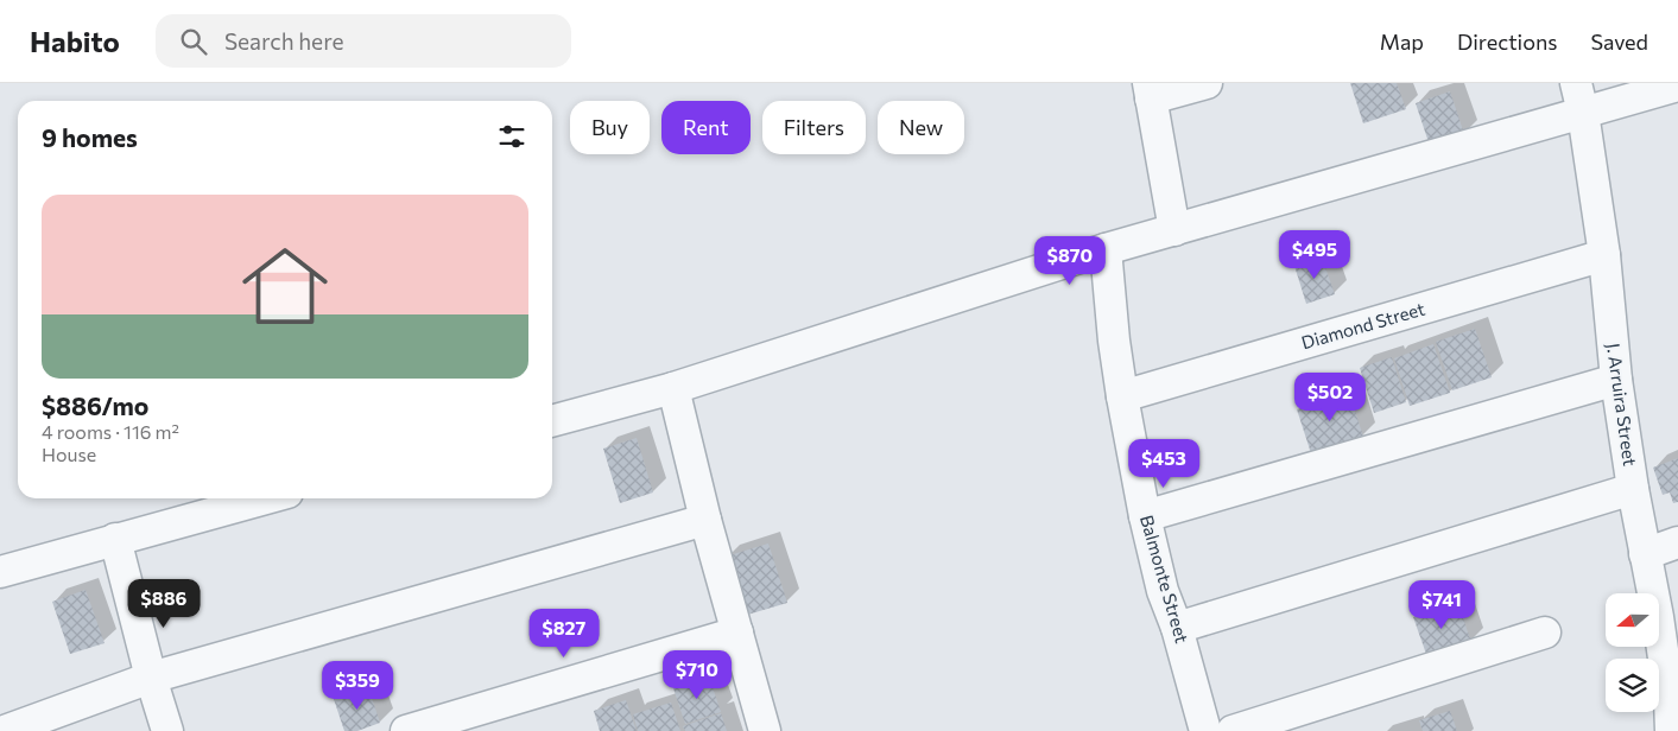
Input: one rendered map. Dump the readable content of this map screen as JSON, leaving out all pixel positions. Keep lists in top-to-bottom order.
{
  "streets": {
    "street": ["Diamond Street", "J. Arruira Street", "Balmonte Street"]
  },
  "crossings": [
    ["Diamond Street", "J. Arruira Street"],
    ["Diamond Street", "Balmonte Street"]
  ],
  "north": "left",
  "page": {
    "header": "Habito",
    "search": "Search here",
    "nav": ["Map", "Directions", "Saved"],
    "chip": [
      "Buy",
      "Rent",
      "Filters",
      "New"
    ],
    "heading": "9 homes",
    "list": [
      {
        "name": "$886/mo",
        "note": "4 rooms · 116 m² · House"
      }
    ],
    "price": [
      "$495",
      "$870",
      "$502",
      "$453",
      "$886",
      "$741",
      "$827",
      "$710",
      "$359"
    ]
  }
}
